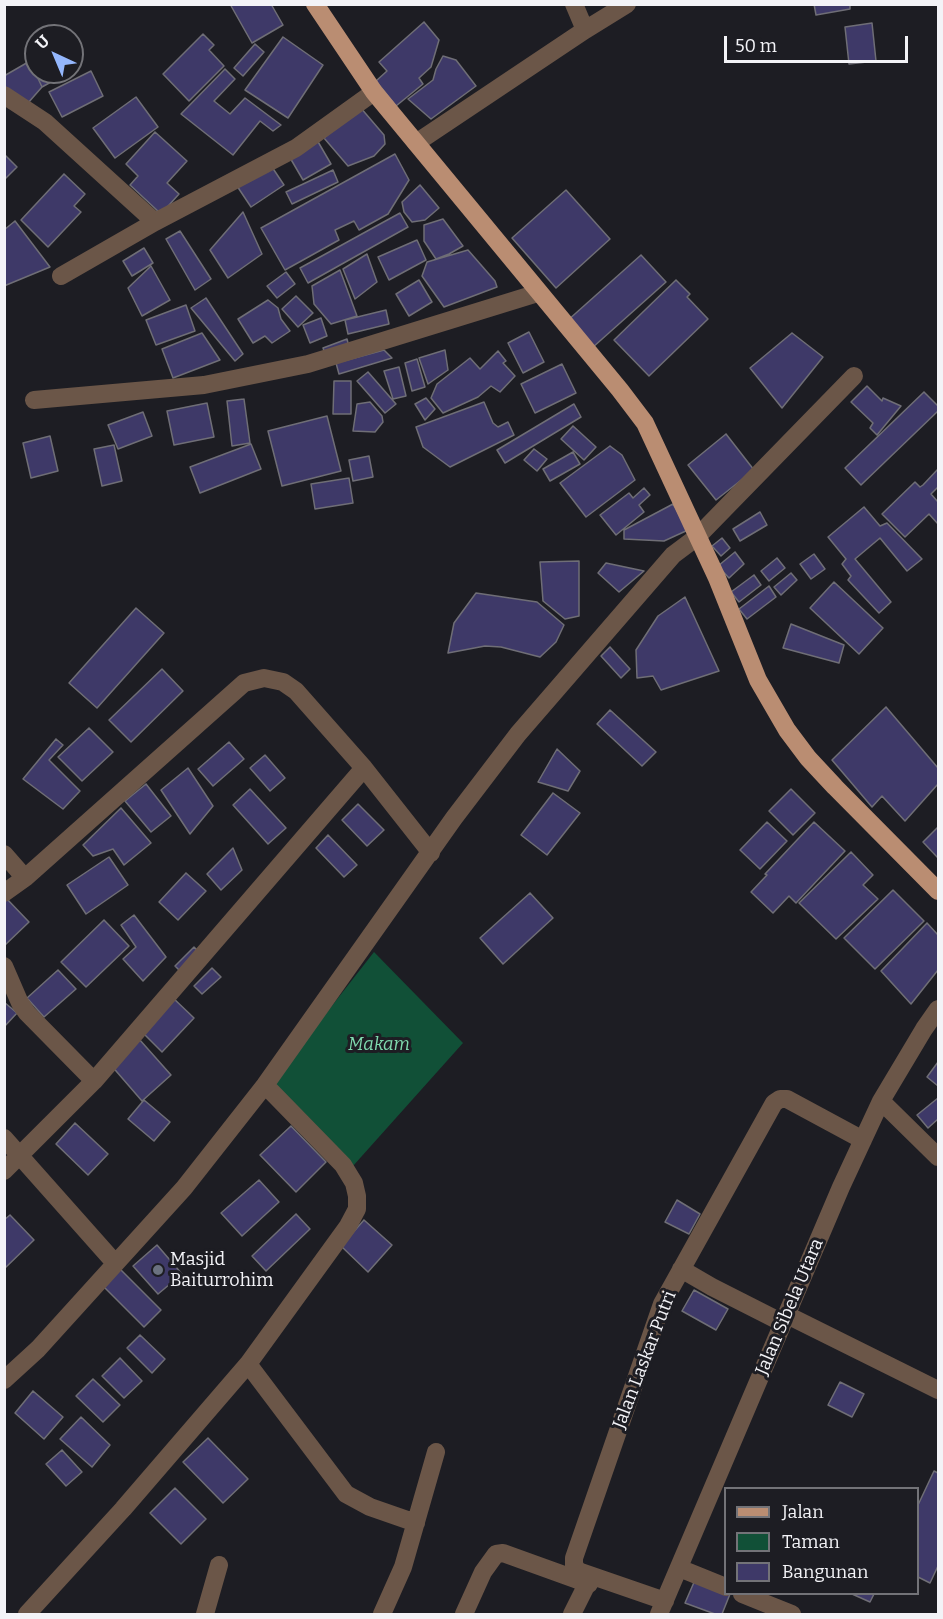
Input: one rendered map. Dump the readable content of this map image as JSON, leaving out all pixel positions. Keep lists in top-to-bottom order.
{
  "streets": {
    "street": ["Jalan Sibela Utara", "Jalan Laskar Putri"]
  },
  "crossings": [
    ["Jalan Sibela Utara", "Jalan Laskar Putri"]
  ],
  "parks": ["Makam"],
  "places": ["Masjid Baiturrohim"],
  "legend": ["Jalan", "Taman", "Bangunan"],
  "scale_bar": "50 m",
  "north": "top left"
}
